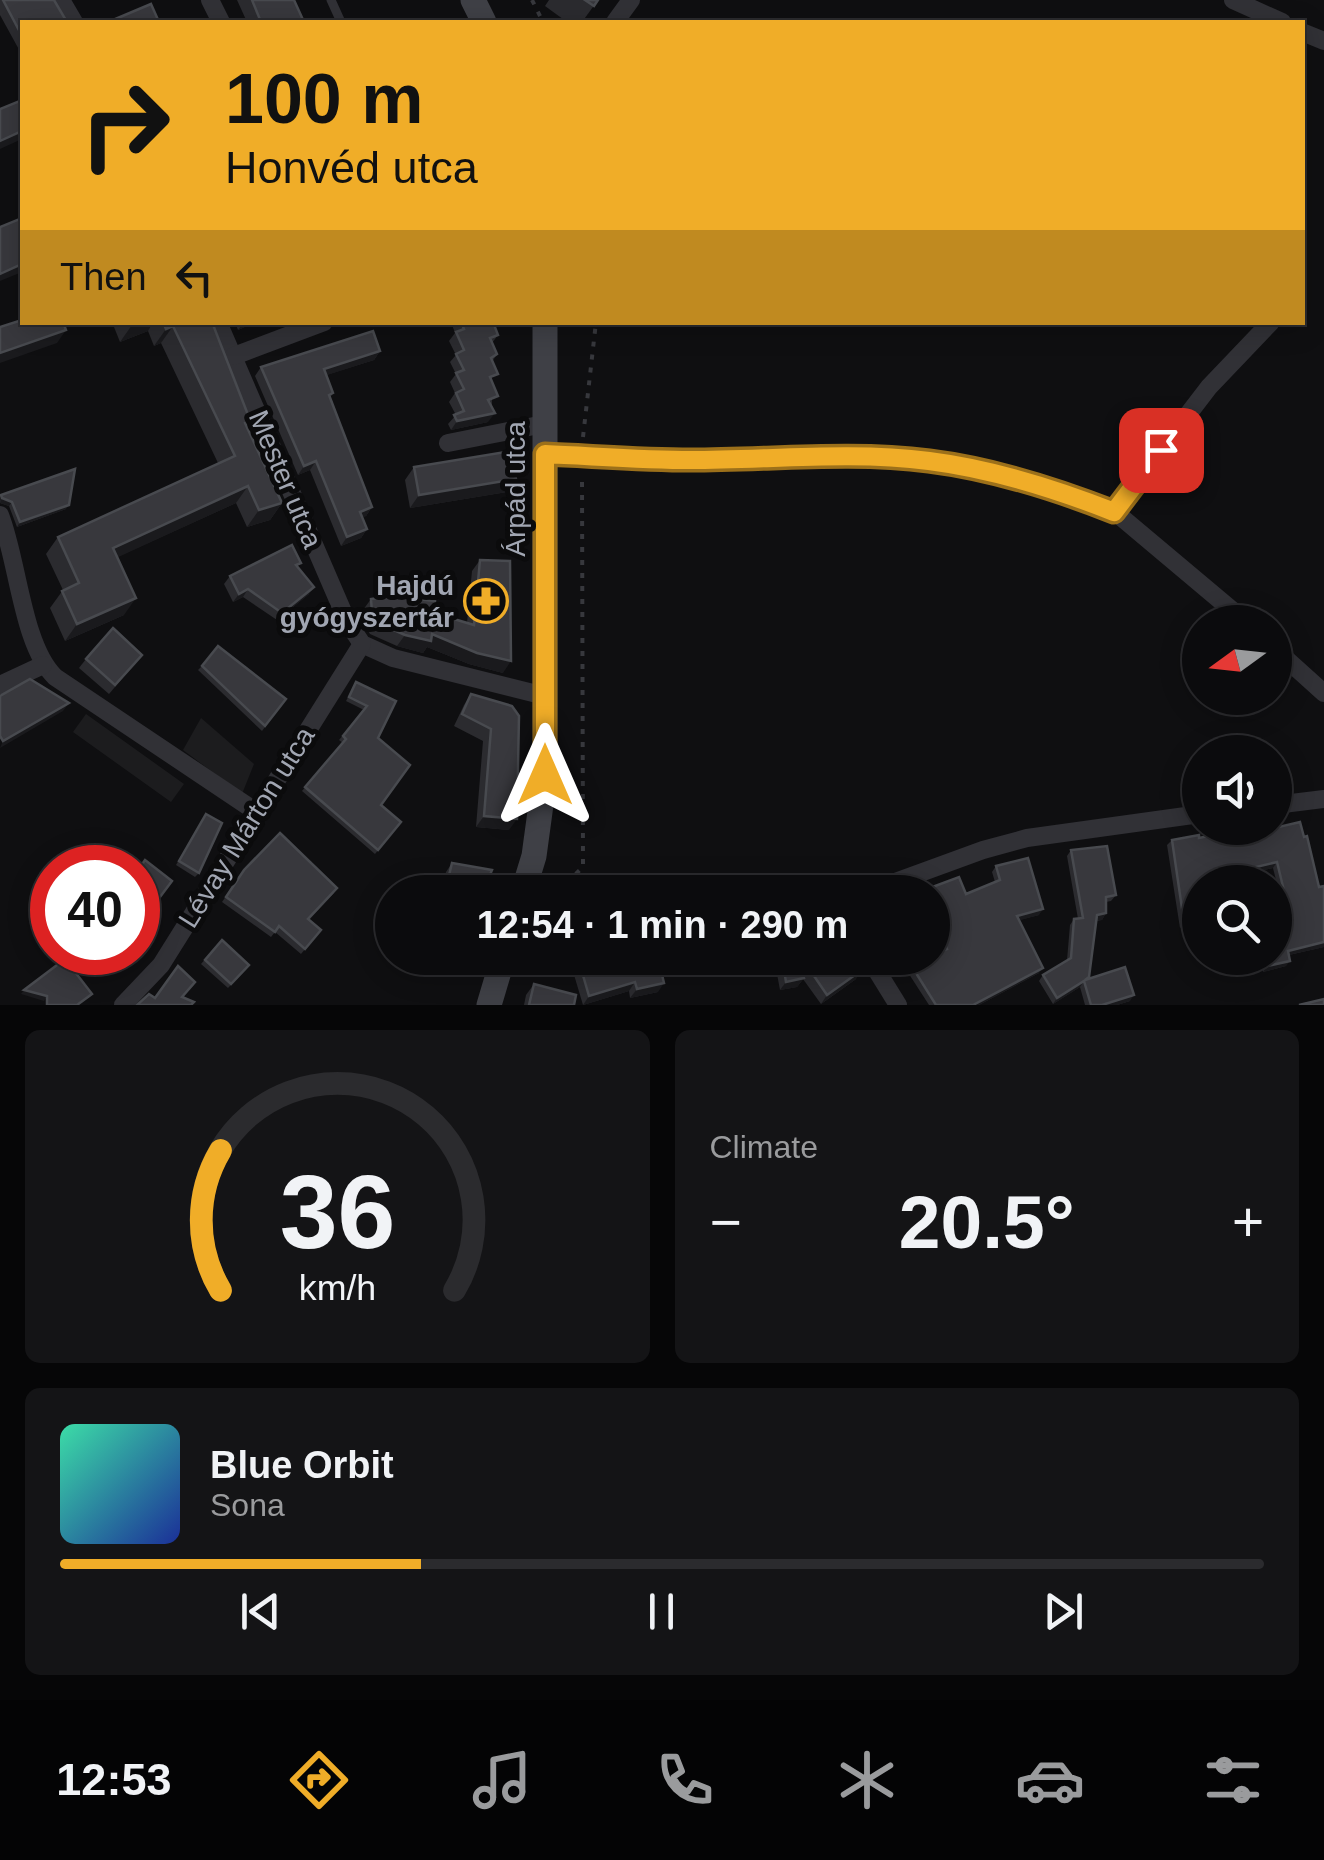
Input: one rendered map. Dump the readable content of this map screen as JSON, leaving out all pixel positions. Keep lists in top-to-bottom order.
{
  "streets": {
    "street": ["Mester utca", "Árpád utca", "Lévay Márton utca"]
  },
  "crossings": [
    ["Mester utca", "Lévay Márton utca"]
  ],
  "places": {
    "pharmacy": ["Hajdú gyógyszertár"]
  },
  "north": "left",
  "page": {
    "turn": ["100 m", "Honvéd utca"],
    "then": "Then",
    "limit": "40",
    "trip": "12:54 · 1 min · 290 m",
    "tile": "Climate",
    "heat": ["−", "20.5°", "+"],
    "song": ["Blue Orbit", "Sona"],
    "tabs": "12:53",
    "gauge": ["36", "km/h"]
  }
}
